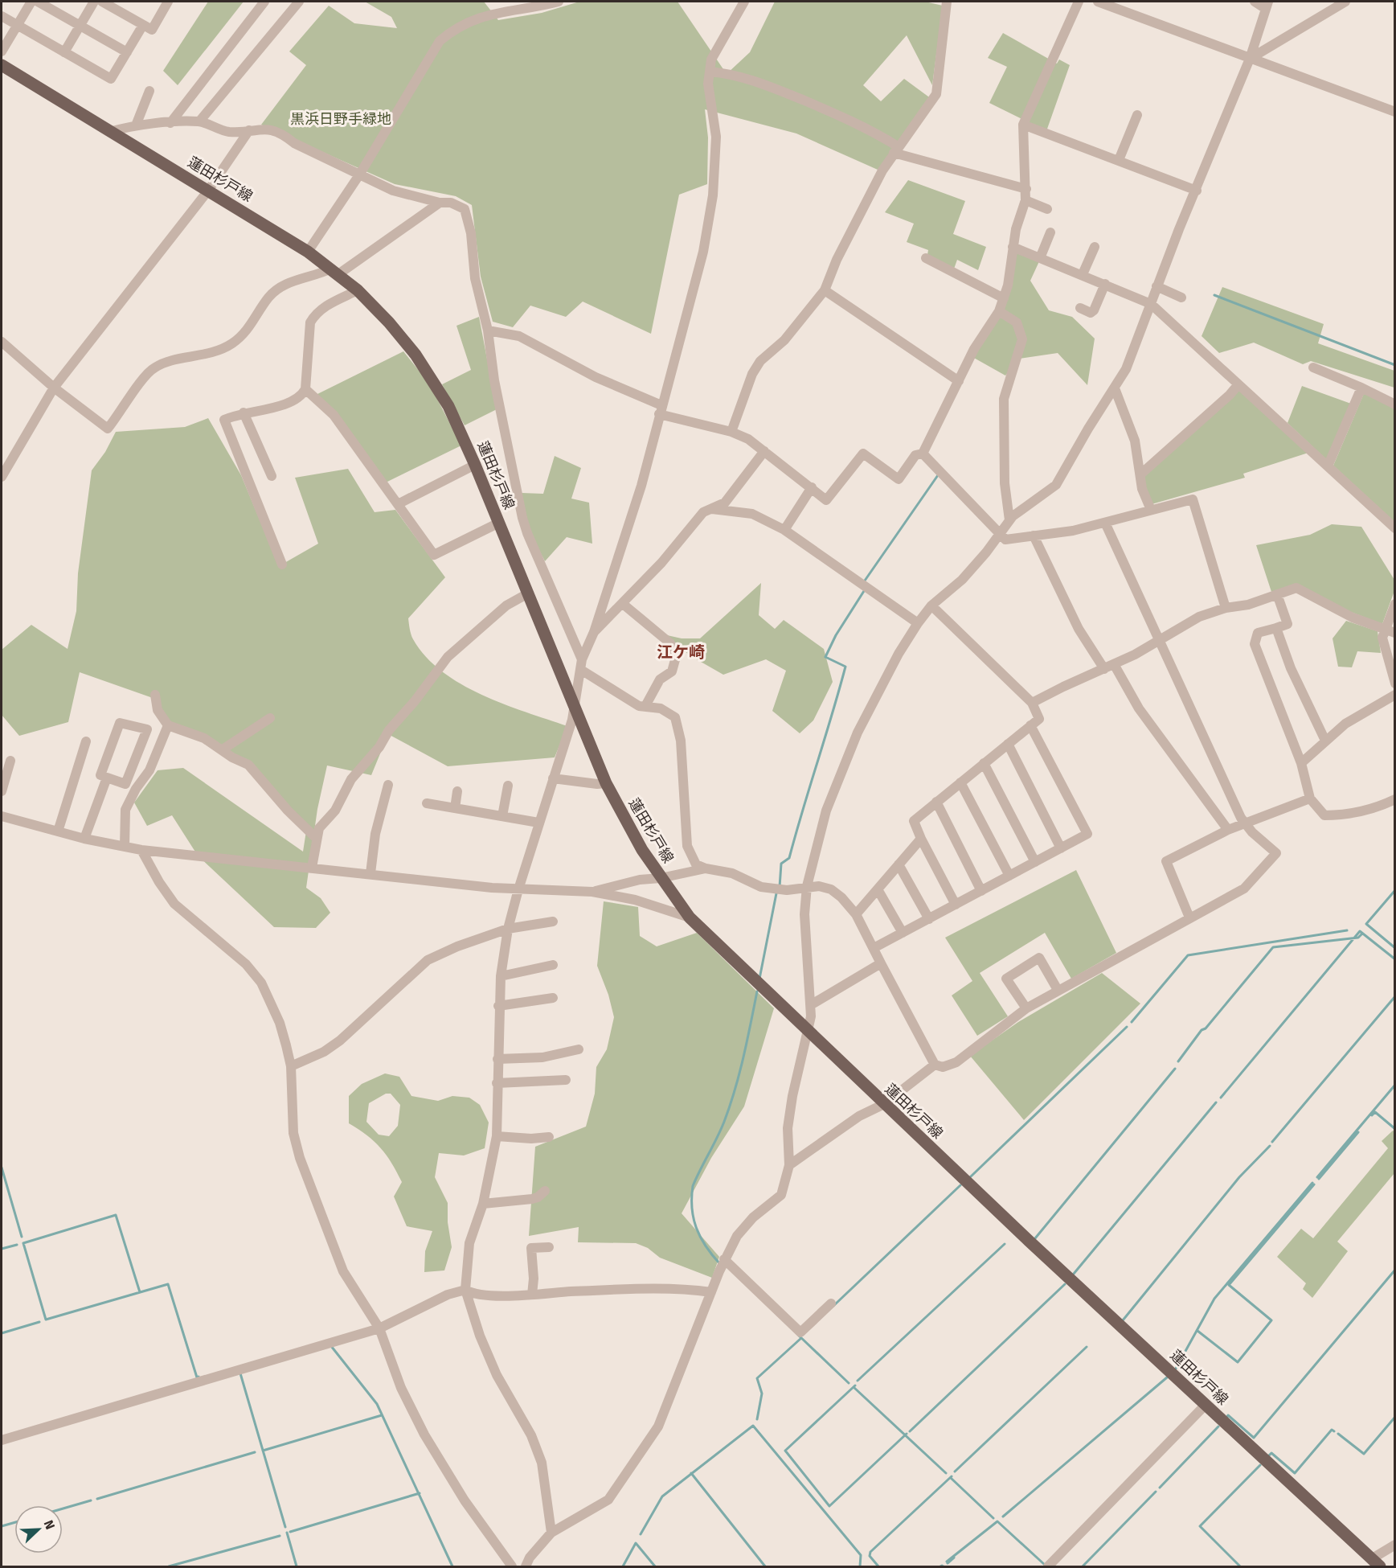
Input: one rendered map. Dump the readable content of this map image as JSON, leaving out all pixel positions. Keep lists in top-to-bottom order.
{
  "streets": {
    "main road": ["蓮田杉戸線"]
  },
  "districts": ["江ケ崎"],
  "parks": ["黒浜日野手緑地"],
  "north": "top right"
}
